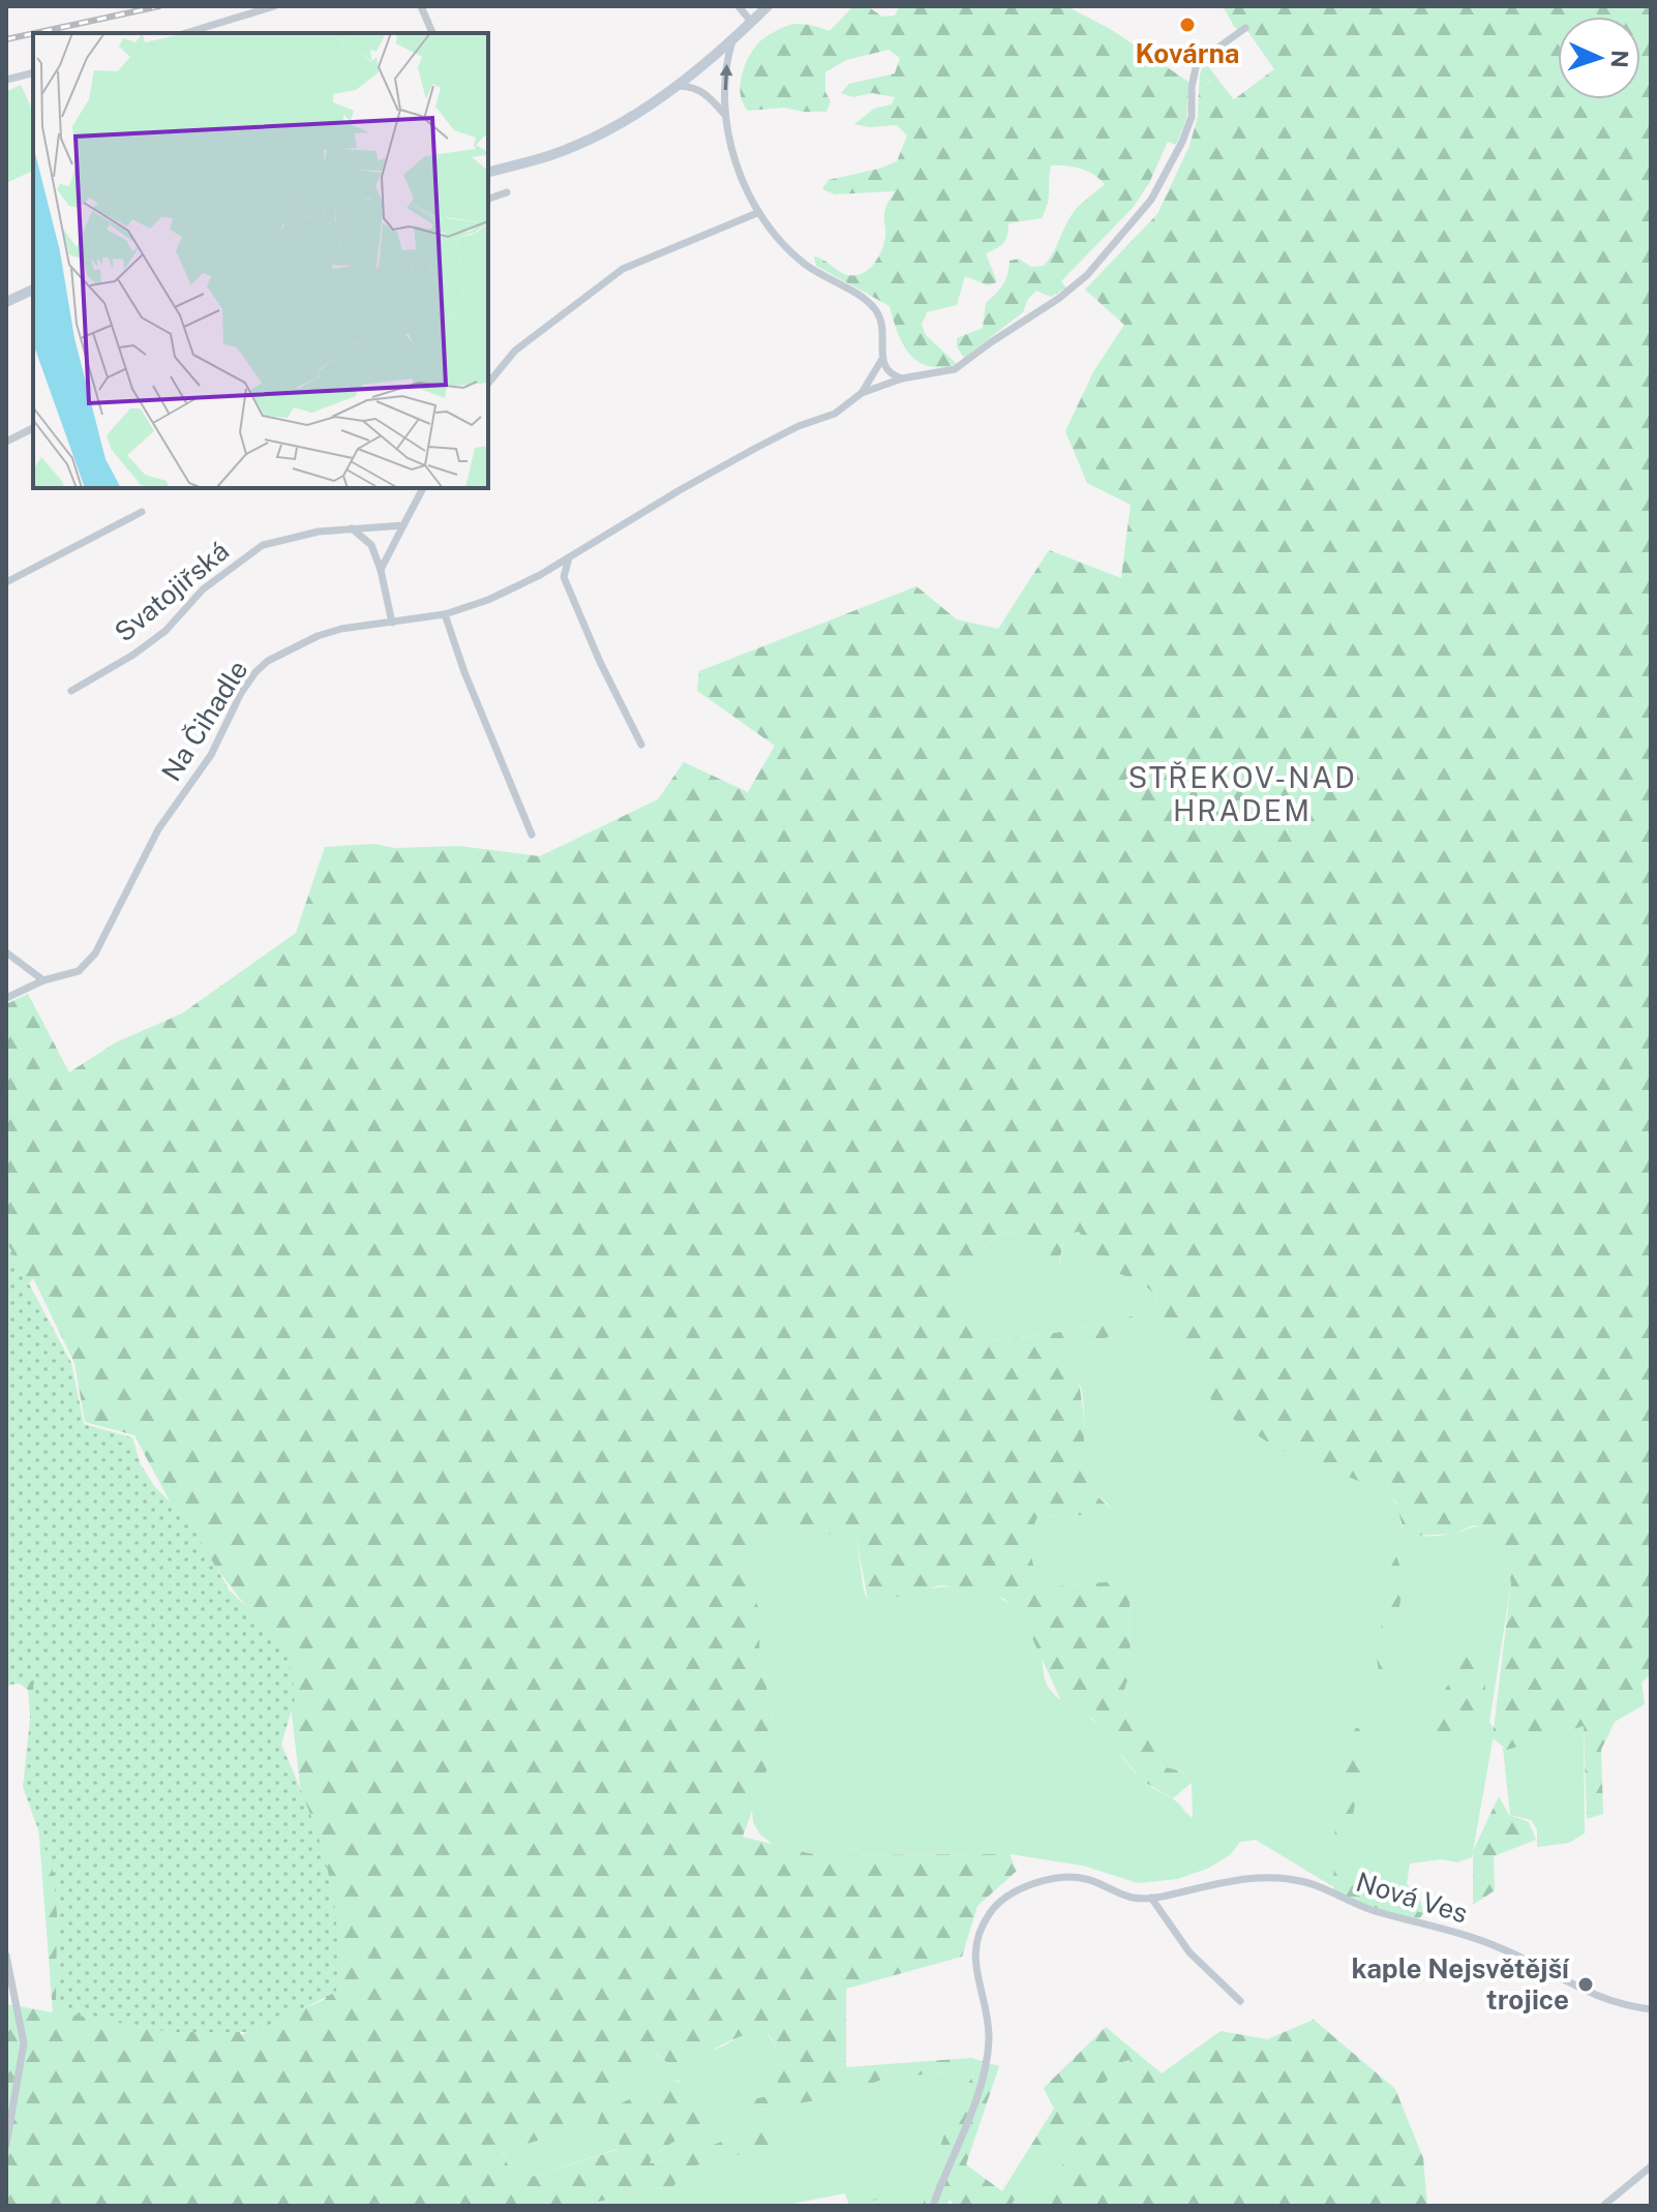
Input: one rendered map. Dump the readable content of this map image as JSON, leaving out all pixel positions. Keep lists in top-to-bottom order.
{
  "streets": {
    "street": ["Svatojiřská", "Na Čihadle", "Nová Ves"]
  },
  "districts": ["STŘEKOV-NAD HRADEM"],
  "places": ["Kovárna", "kaple Nejsvětější trojice"],
  "north": "right"
}
